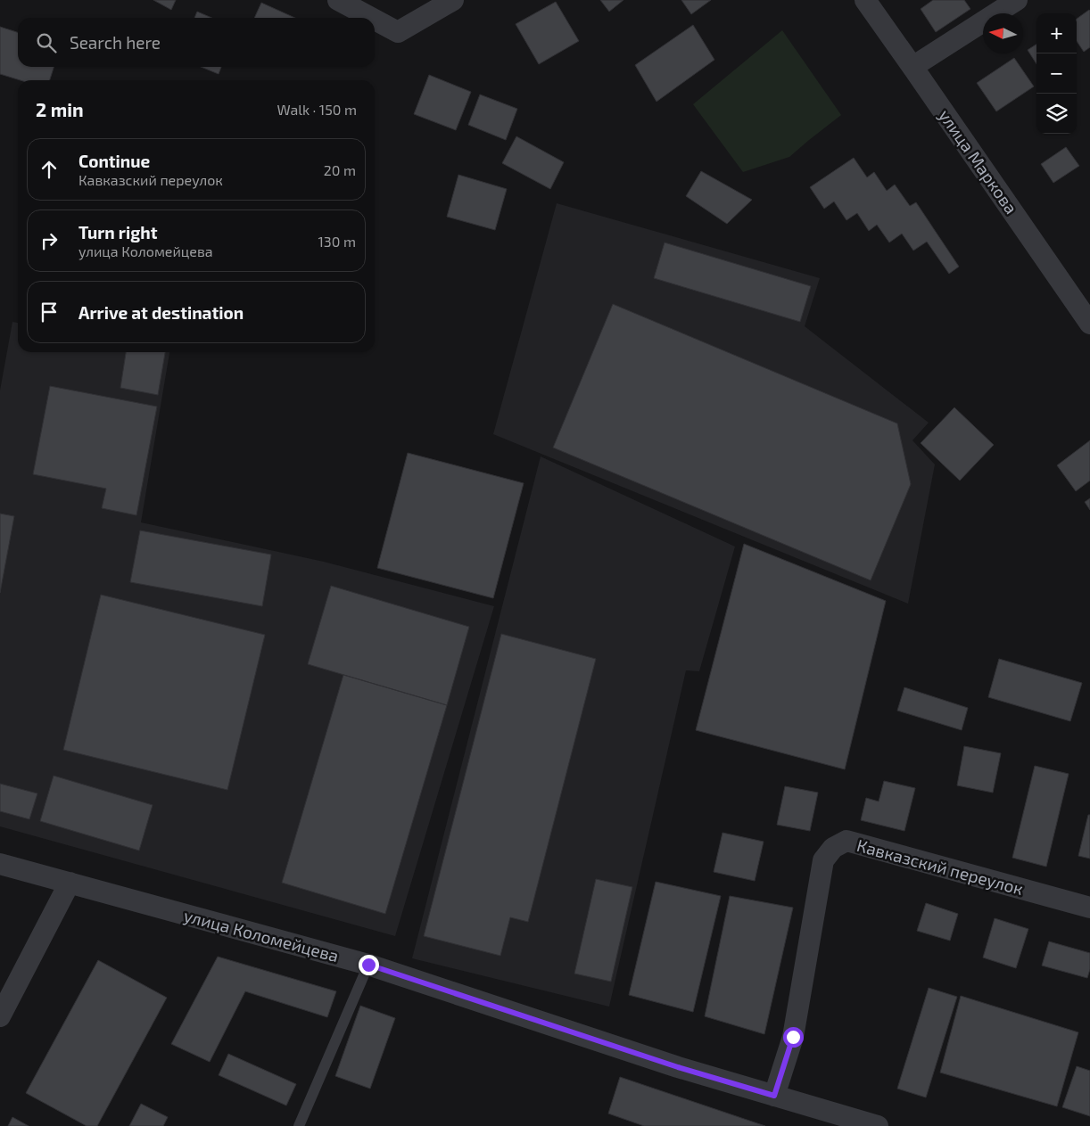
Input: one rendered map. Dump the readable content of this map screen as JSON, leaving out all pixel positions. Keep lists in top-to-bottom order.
{
  "streets": {
    "street": ["улица Маркова", "Кавказский переулок", "улица Коломейцева"]
  },
  "crossings": [
    ["Кавказский переулок", "улица Коломейцева"]
  ],
  "north": "left",
  "page": {
    "map_buttons": ["+", "−"],
    "search": "Search here",
    "heading": ["2 min", "Walk · 150 m"],
    "list": [
      ["Continue", "Кавказский переулок", "20 m"],
      ["Turn right", "улица Коломейцева", "130 m"],
      "Arrive at destination"
    ]
  }
}
